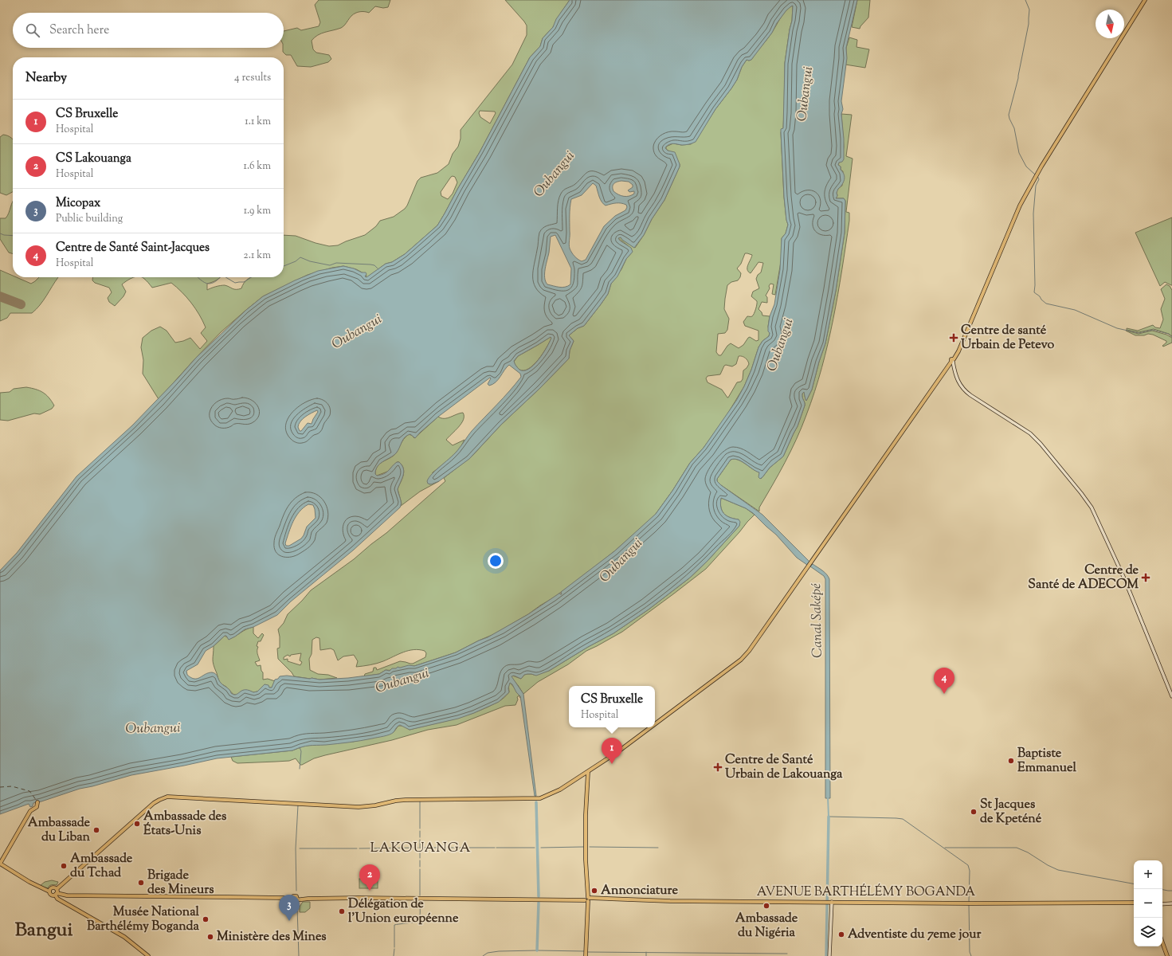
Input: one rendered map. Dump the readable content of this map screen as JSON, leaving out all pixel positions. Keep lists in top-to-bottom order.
{
  "streets": {
    "main road": ["AVENUE BARTHÉLÉMY BOGANDA"]
  },
  "districts": ["LAKOUANGA", "Bangui"],
  "water": ["Oubangui", "Canal Saképé"],
  "places": {
    "health": ["Centre de santé Urbain de Petevo", "Centre de Santé de ADECOM", "Centre de Santé Urbain de Lakouanga"],
    "other": [
      "Baptiste Emmanuel",
      "St Jacques de Kpeténé",
      "Ambassade des États-Unis",
      "Ambassade du Liban",
      "Ambassade du Tchad",
      "Brigade des Mineurs",
      "Annonciature",
      "Ambassade du Nigéria",
      "Délégation de l’Union européenne",
      "Musée National Barthélémy Boganda",
      "Adventiste du 7eme jour",
      "Ministère des Mines"
    ]
  },
  "north": "bottom",
  "page": {
    "search": "Search here",
    "heading": ["Nearby", "4 results"],
    "list": [
      {
        "mark": "1",
        "name": "CS Bruxelle",
        "note": "Hospital",
        "value": "1.1 km"
      },
      {
        "mark": "2",
        "name": "CS Lakouanga",
        "note": "Hospital",
        "value": "1.6 km"
      },
      {
        "mark": "3",
        "name": "Micopax",
        "note": "Public building",
        "value": "1.9 km"
      },
      {
        "mark": "4",
        "name": "Centre de Santé Saint-Jacques",
        "note": "Hospital",
        "value": "2.1 km"
      }
    ],
    "pins": [
      "4",
      "1",
      "2",
      "3"
    ],
    "popup": ["CS Bruxelle", "Hospital"],
    "map_buttons": ["+", "−"]
  }
}
